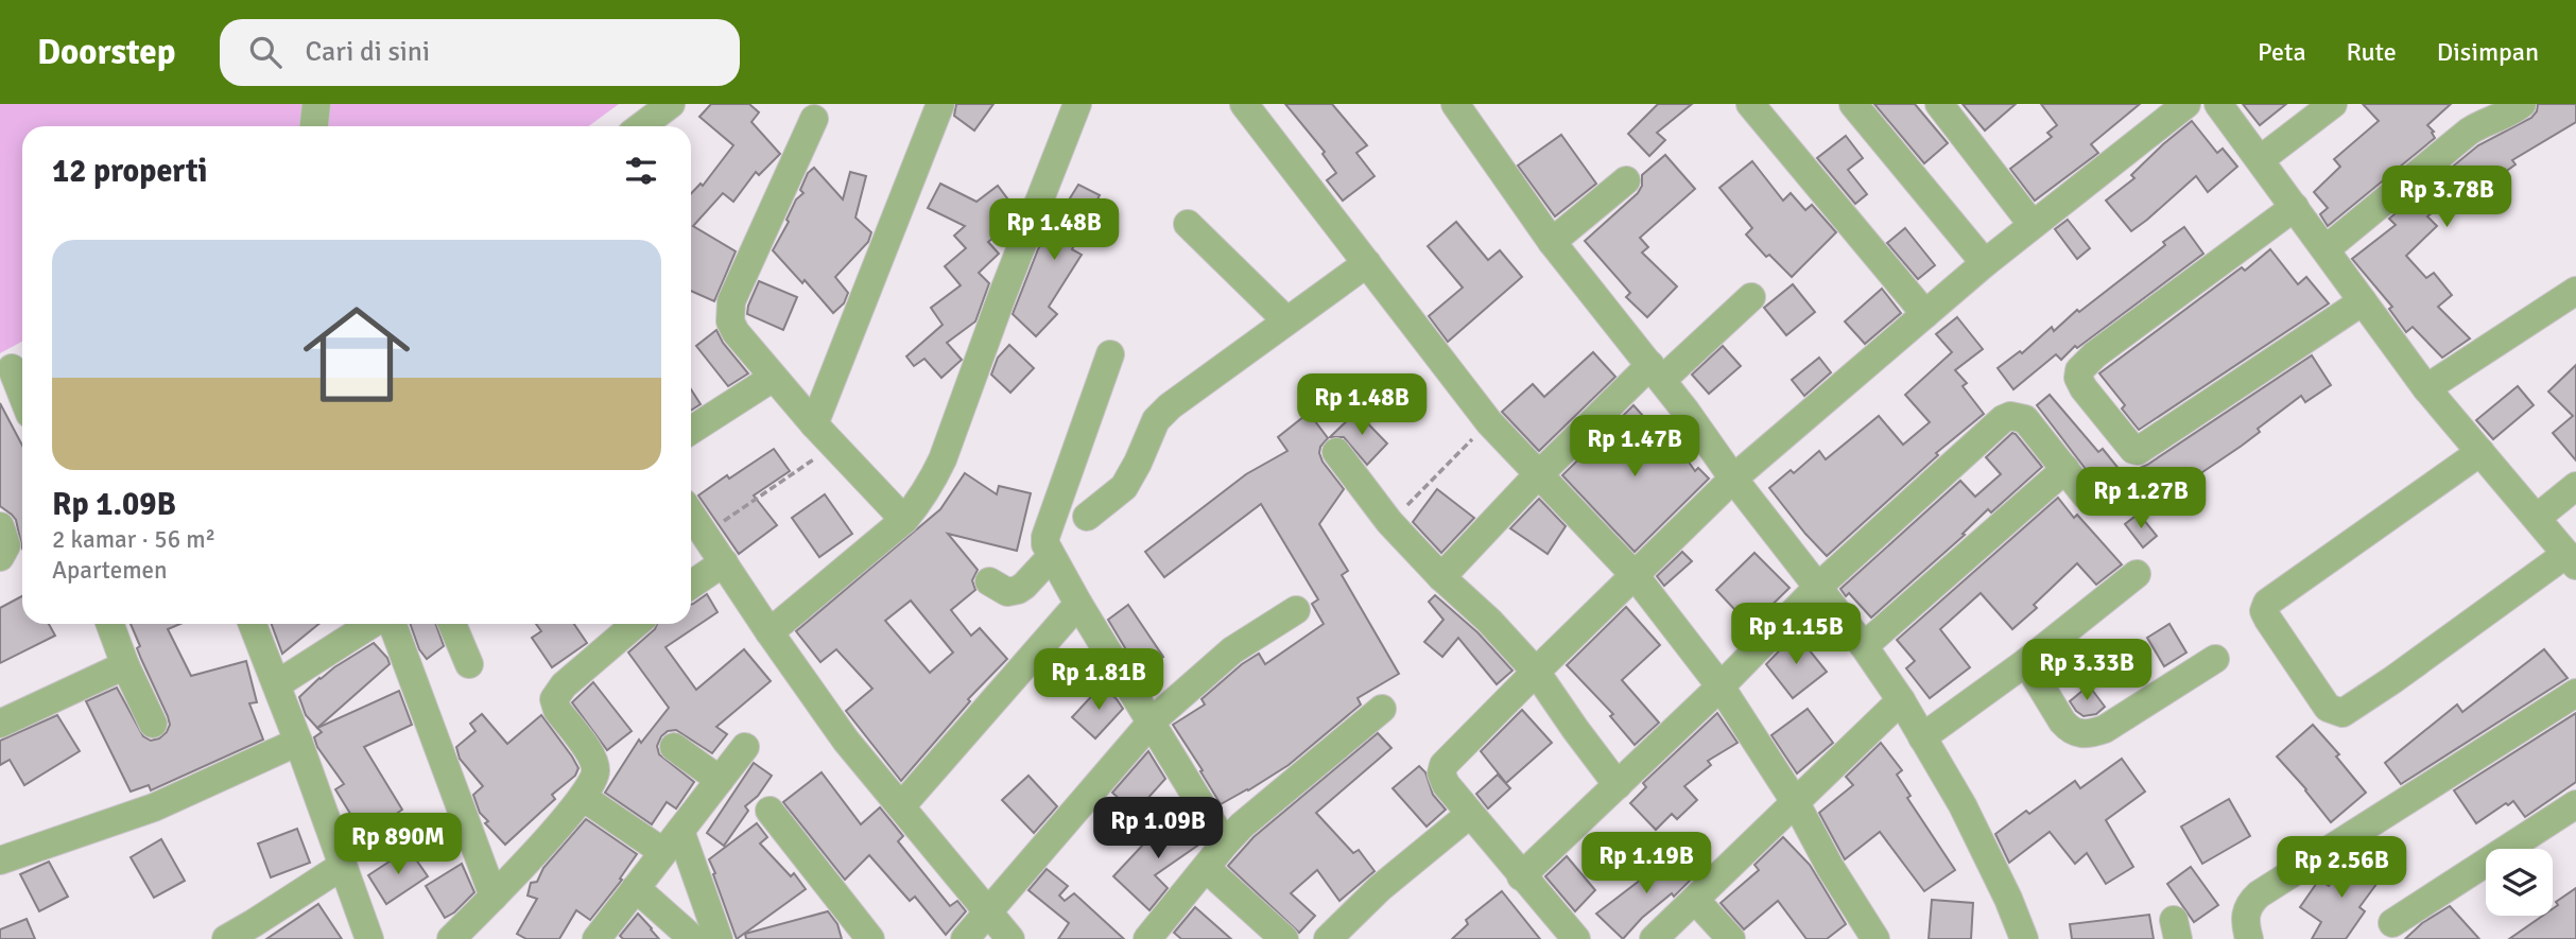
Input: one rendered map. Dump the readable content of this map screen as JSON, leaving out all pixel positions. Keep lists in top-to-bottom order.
{
  "page": {
    "header": "Doorstep",
    "search": "Cari di sini",
    "nav": ["Peta", "Rute", "Disimpan"],
    "heading": "12 properti",
    "price": [
      "Rp 3.78B",
      "Rp 1.48B",
      "Rp 1.48B",
      "Rp 1.47B",
      "Rp 1.27B",
      "Rp 1.15B",
      "Rp 3.33B",
      "Rp 1.81B",
      "Rp 1.09B",
      "Rp 890M",
      "Rp 1.19B",
      "Rp 2.56B"
    ],
    "list": [
      {
        "name": "Rp 1.09B",
        "note": "2 kamar · 56 m² · Apartemen"
      }
    ]
  }
}
